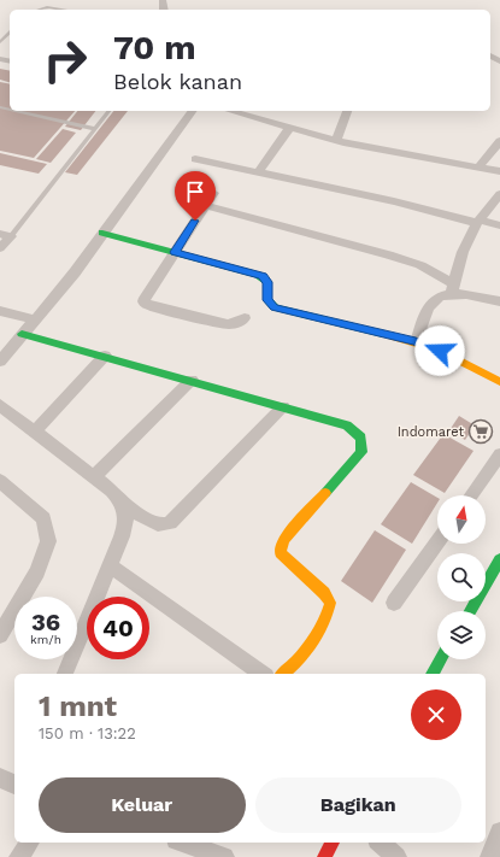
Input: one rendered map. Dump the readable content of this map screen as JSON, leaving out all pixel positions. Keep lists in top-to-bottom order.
{
  "places": {
    "supermarket": ["Indomaret"]
  },
  "north": "top",
  "page": {
    "turn": ["70 m", "Belok kanan"],
    "speed": "36 km/h",
    "limit": "40",
    "heading": ["1 mnt", "150 m · 13:22"],
    "buttons": ["Keluar", "Bagikan"]
  }
}
